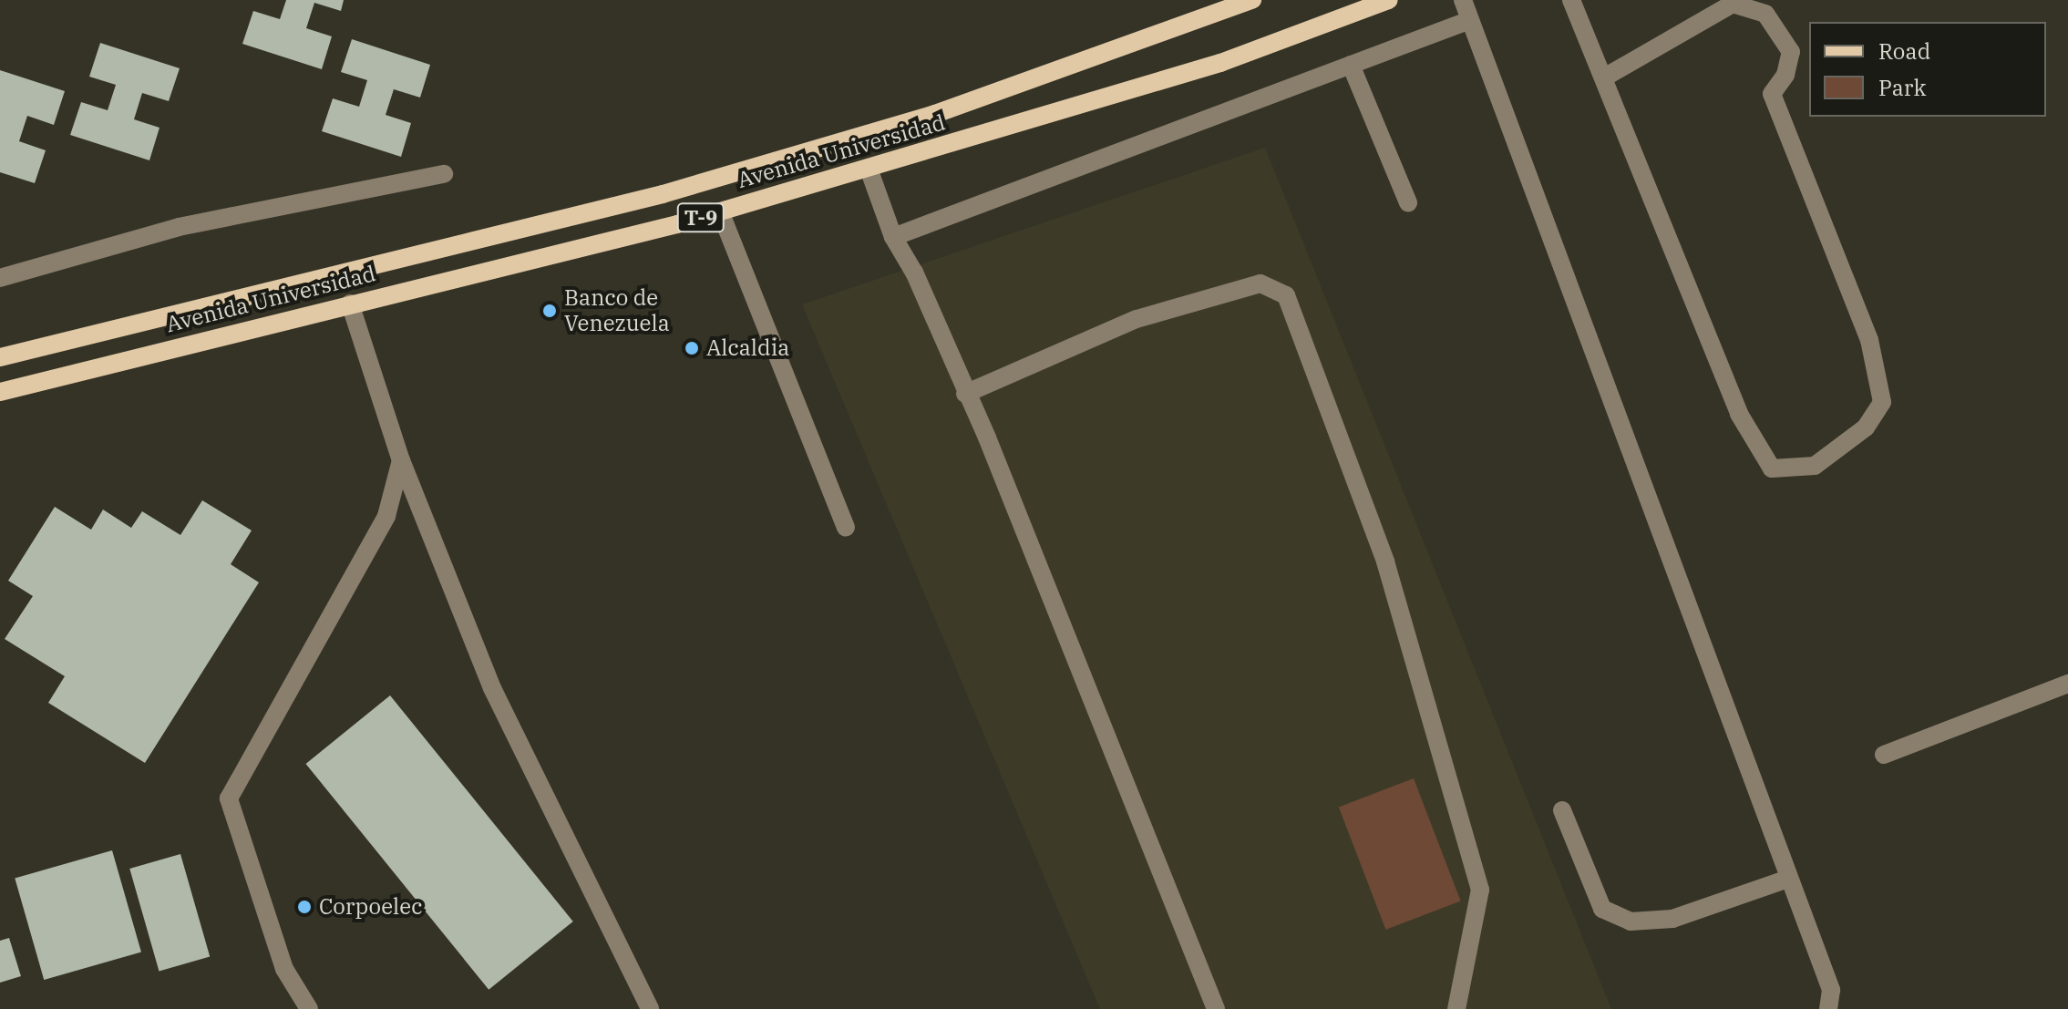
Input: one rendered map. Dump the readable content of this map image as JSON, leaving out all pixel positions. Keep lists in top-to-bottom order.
{
  "streets": {
    "main road": ["Avenida Universidad", "T-9"]
  },
  "places": ["Banco de Venezuela", "Alcaldia", "Corpoelec"],
  "legend": ["Road", "Park"]
}
